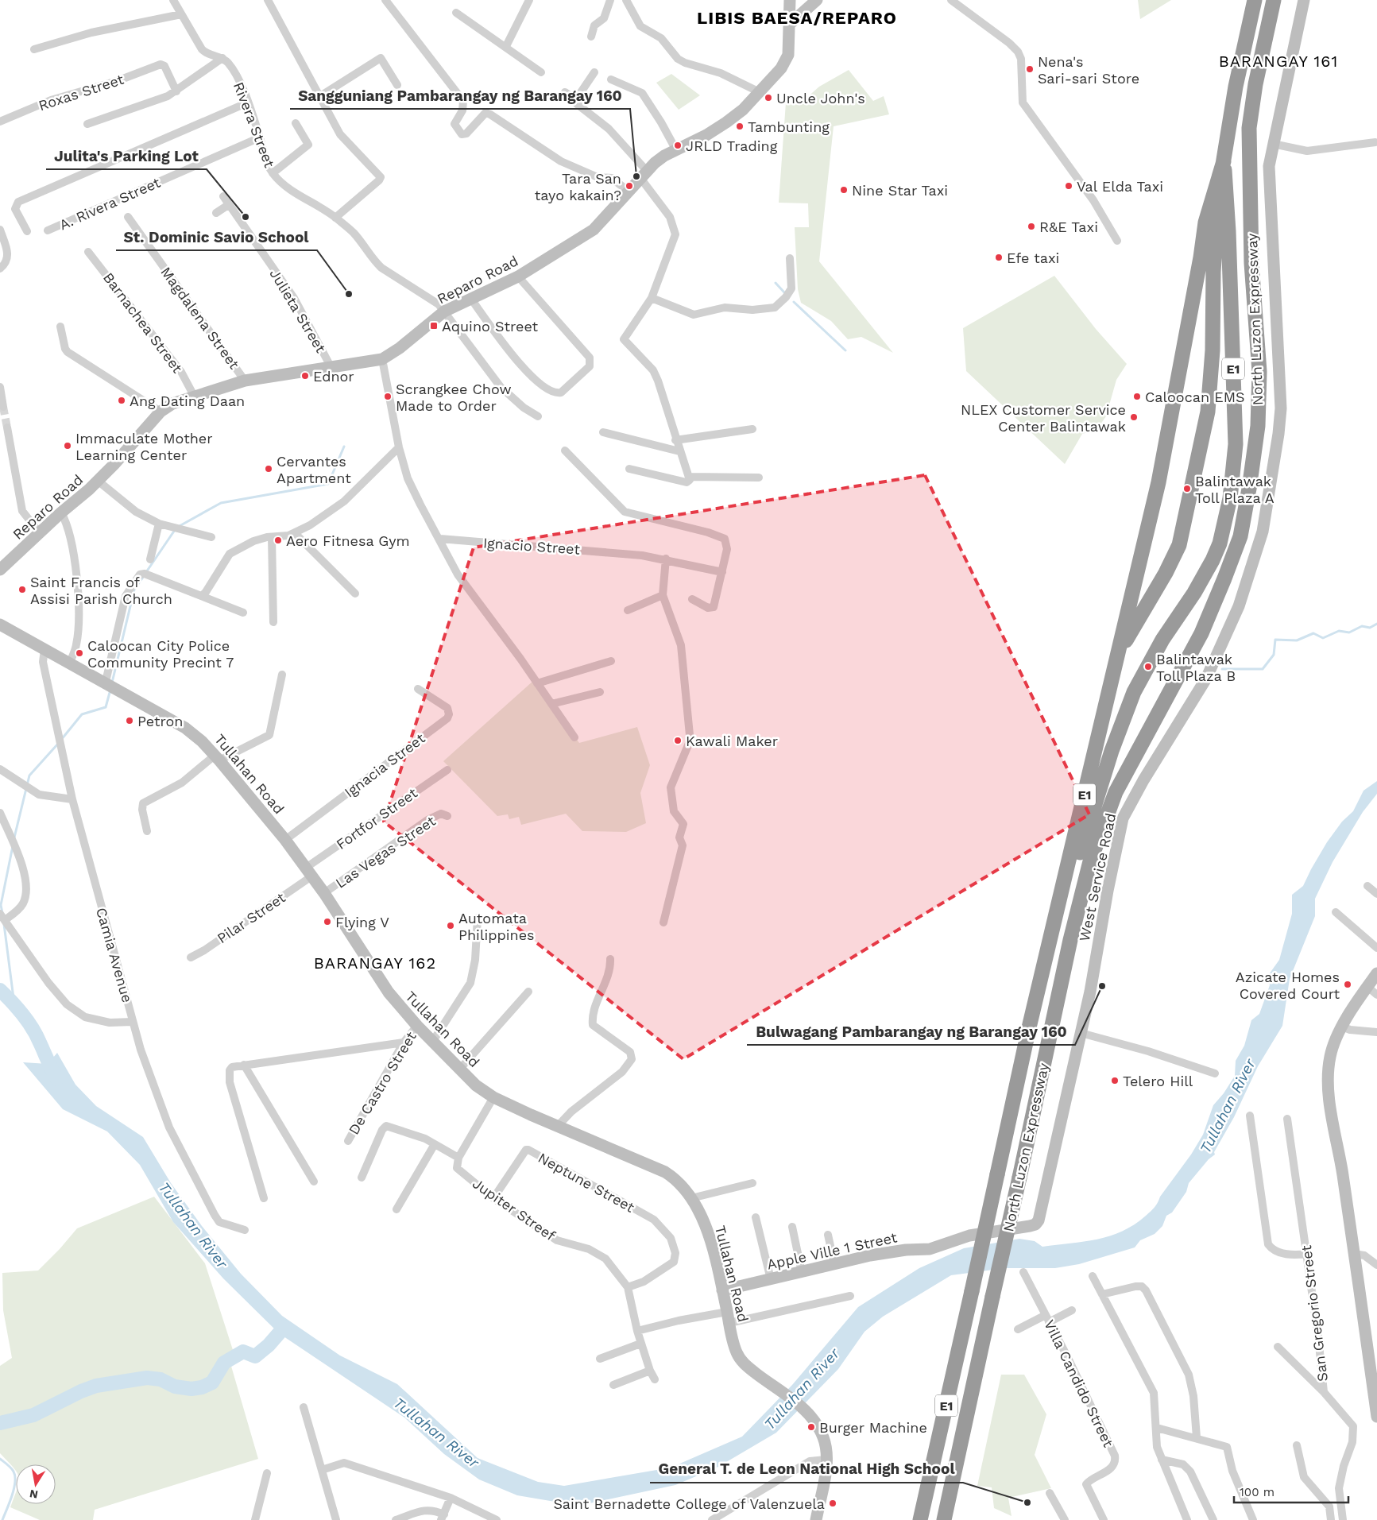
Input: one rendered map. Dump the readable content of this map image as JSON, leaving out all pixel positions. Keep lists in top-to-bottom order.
{
  "streets": {
    "highway": ["North Luzon Expressway", "E1"],
    "main road": [
      "Reparo Road",
      "Tullahan Road",
      "West Service Road",
      "Apple Ville 1 Street"
    ],
    "street": [
      "Roxas Street",
      "Rivera Street",
      "A. Rivera Street",
      "Julieta Street",
      "Magdalena Street",
      "Barnachea Street",
      "Ignacio Street",
      "Ignacia Street",
      "Fortfor Street",
      "Las Vegas Street",
      "Pilar Street",
      "Camia Avenue",
      "De Castro Street",
      "Neptune Street",
      "Jupiter Streef",
      "San Gregorio Street",
      "Villa Candido Street"
    ]
  },
  "crossings": [
    ["Rivera Street", "A. Rivera Street"],
    ["Rivera Street", "Reparo Road"],
    ["Reparo Road", "Julieta Street"],
    ["Reparo Road", "Magdalena Street"],
    ["Reparo Road", "Barnachea Street"],
    ["Ignacia Street", "Tullahan Road"],
    ["Tullahan Road", "Fortfor Street"],
    ["Tullahan Road", "Las Vegas Street"],
    ["Tullahan Road", "Pilar Street"],
    ["Tullahan Road", "Camia Avenue"],
    ["Tullahan Road", "De Castro Street"],
    ["Tullahan Road", "Apple Ville 1 Street"],
    ["Fortfor Street", "Pilar Street"],
    ["West Service Road", "Apple Ville 1 Street"],
    ["Neptune Street", "Jupiter Streef"]
  ],
  "districts": ["LIBIS BAESA/REPARO", "BARANGAY 161", "BARANGAY 162"],
  "water": ["Tullahan River"],
  "places": {
    "other": [
      "Nena's Sari-sari Store",
      "Uncle John's",
      "Tambunting",
      "JRLD Trading",
      "Sangguniang Pambarangay ng Barangay 160",
      "Tara San tayo kakain?",
      "Val Elda Taxi",
      "Nine Star Taxi",
      "Julita's Parking Lot",
      "R&E Taxi",
      "Efe taxi",
      "St. Dominic Savio School",
      "Ednor",
      "Scrangkee Chow Made to Order",
      "Caloocan EMS",
      "Ang Dating Daan",
      "NLEX Customer Service Center Balintawak",
      "Immaculate Mother Learning Center",
      "Cervantes Apartment",
      "Balintawak Toll Plaza A",
      "Aero Fitnesa Gym",
      "Saint Francis of Assisi Parish Church",
      "Caloocan City Police Community Precint 7",
      "Balintawak Toll Plaza B",
      "Petron",
      "Kawali Maker",
      "Flying V",
      "Automata Philippines",
      "Azicate Homes Covered Court",
      "Bulwagang Pambarangay ng Barangay 160",
      "Telero Hill",
      "Burger Machine",
      "General T. de Leon National High School",
      "Saint Bernadette College of Valenzuela"
    ],
    "transit": ["Aquino Street"]
  },
  "scale_bar": "100 m",
  "north": "bottom"
}
